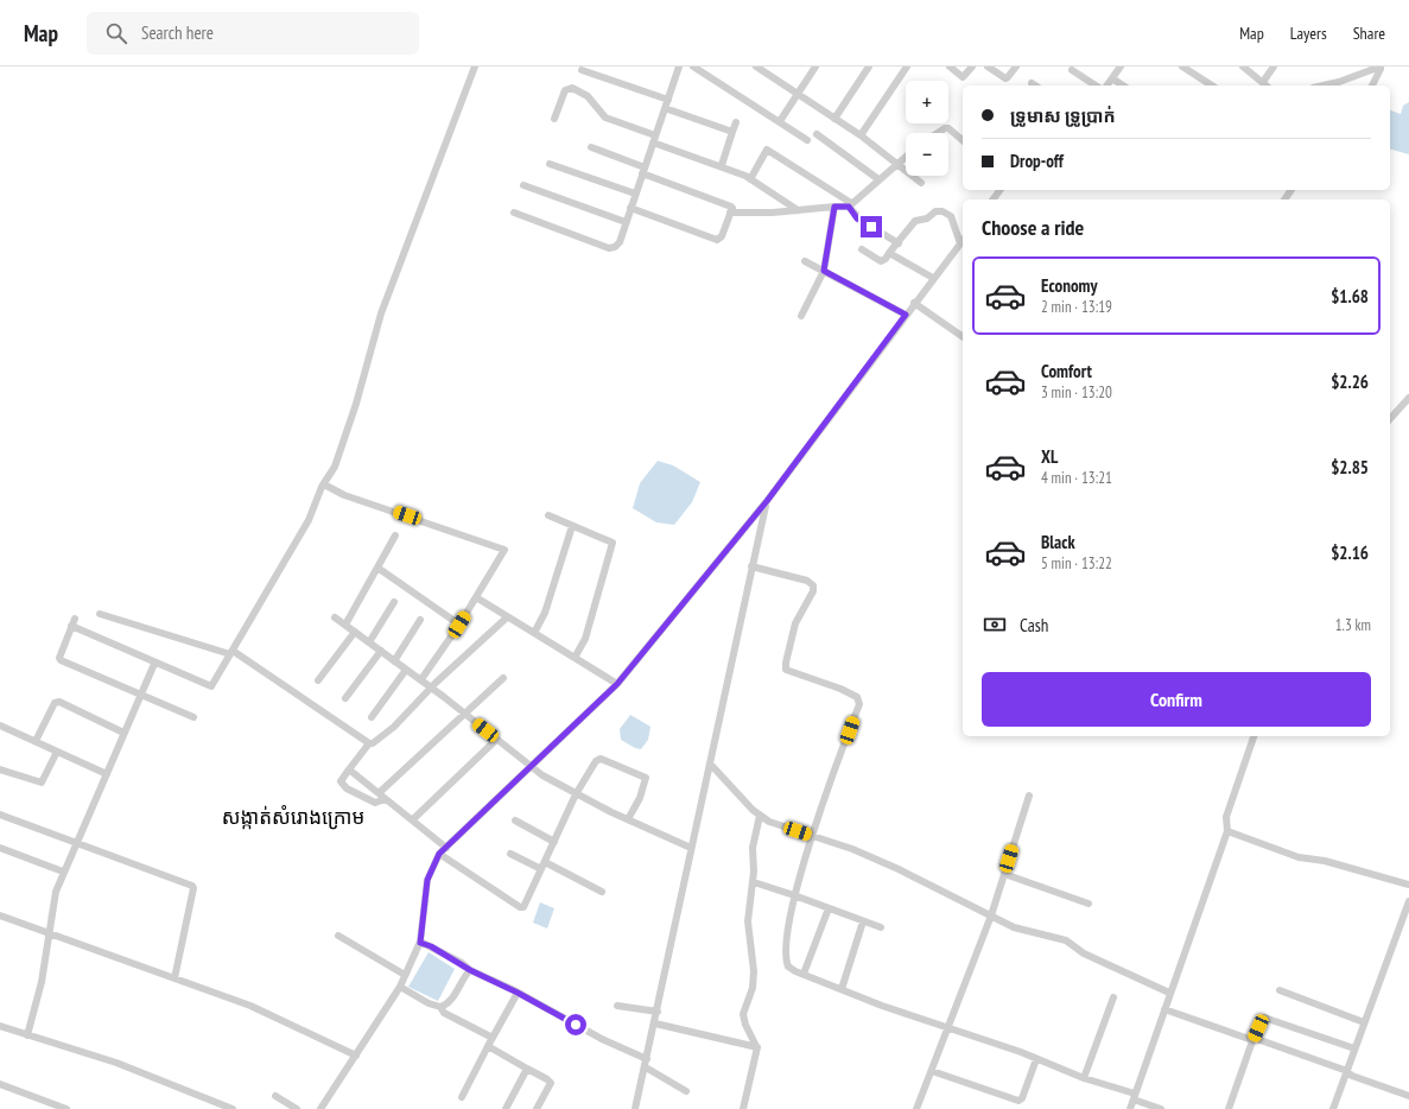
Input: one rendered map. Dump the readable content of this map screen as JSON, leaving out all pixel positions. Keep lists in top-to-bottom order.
{
  "districts": ["សង្កាត់សំរោងក្រោម"],
  "page": {
    "header": "Map",
    "search": "Search here",
    "nav": ["Map", "Layers", "Share"],
    "map_buttons": ["+", "−"],
    "banner": ["ទ្រូមាស ទ្រូប្រាក់", "Drop-off"],
    "heading": "Choose a ride",
    "list": [
      {
        "name": "Economy",
        "note": "2 min · 13:19",
        "value": "$1.68"
      },
      {
        "name": "Comfort",
        "note": "3 min · 13:20",
        "value": "$2.26"
      },
      {
        "name": "XL",
        "note": "4 min · 13:21",
        "value": "$2.85"
      },
      {
        "name": "Black",
        "note": "5 min · 13:22",
        "value": "$2.16"
      }
    ],
    "pay": ["Cash", "1.3 km"],
    "buttons": "Confirm"
  }
}
